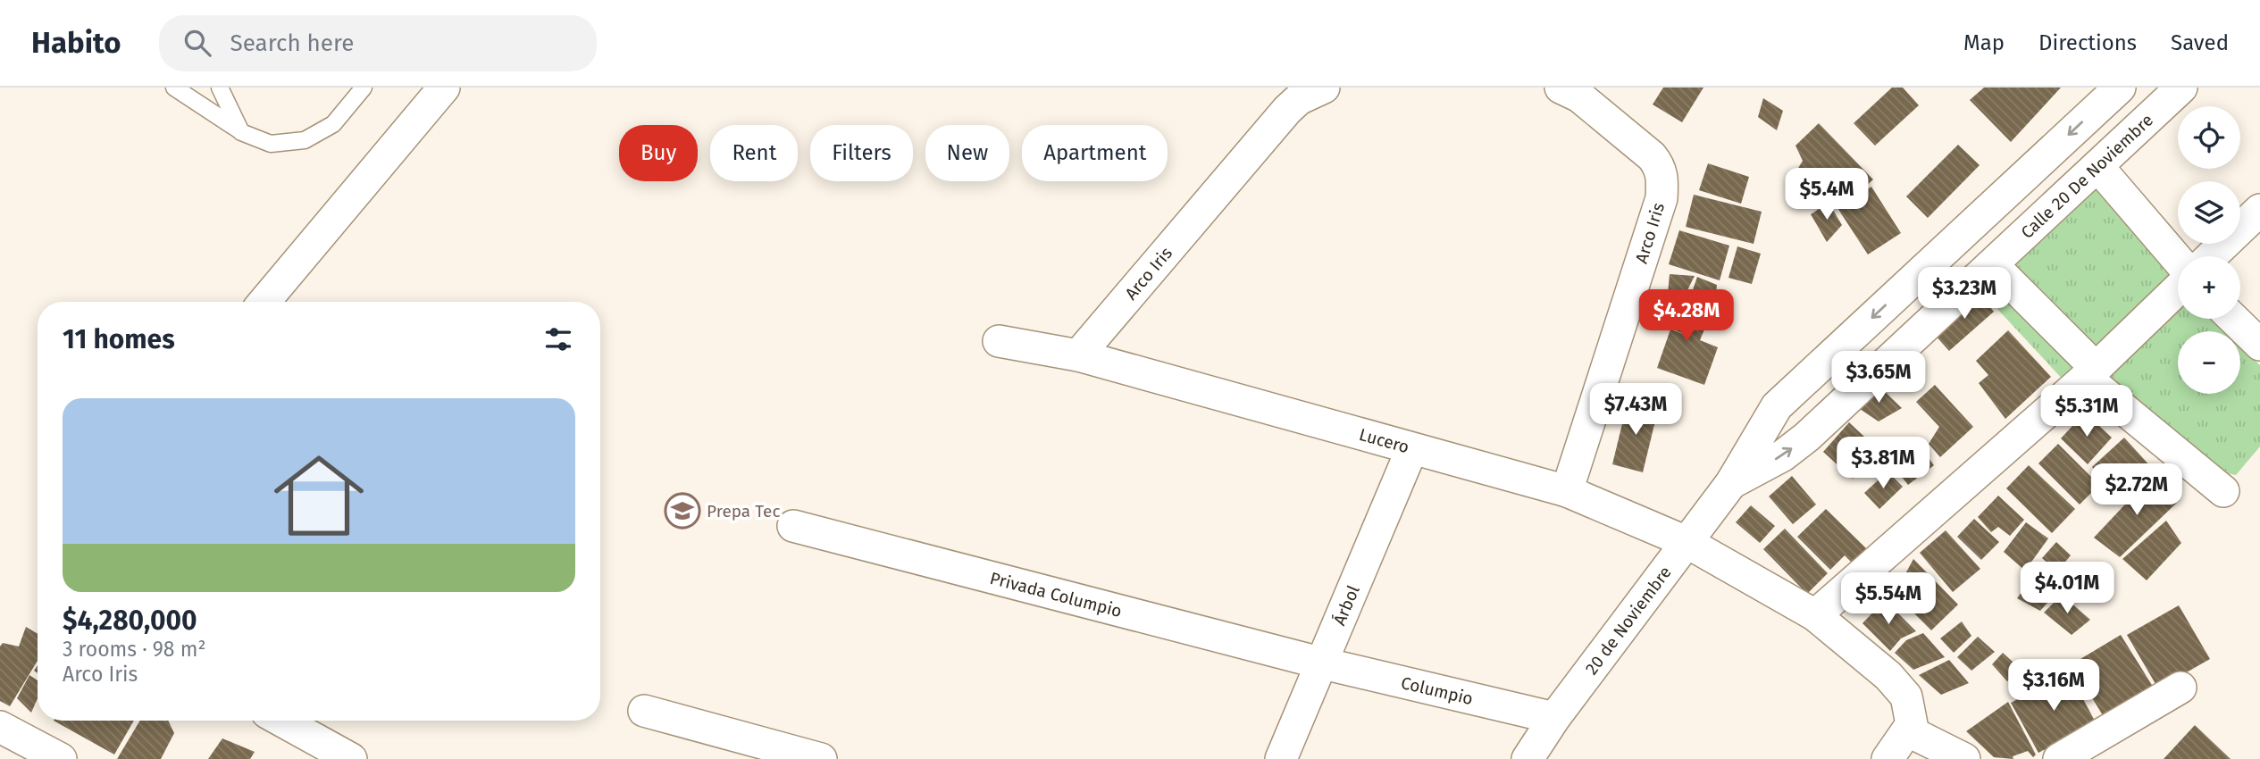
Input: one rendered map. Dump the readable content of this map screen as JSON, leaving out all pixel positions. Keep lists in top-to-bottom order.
{
  "streets": {
    "street": [
      "Calle 20 De Noviembre",
      "Arco Iris",
      "Lucero",
      "Privada Columpio",
      "Árbol",
      "20 de Noviembre",
      "Columpio"
    ]
  },
  "crossings": [
    ["Calle 20 De Noviembre", "20 de Noviembre"],
    ["Arco Iris", "Lucero"],
    ["Lucero", "Árbol"],
    ["Lucero", "20 de Noviembre"],
    ["Privada Columpio", "Árbol"],
    ["Privada Columpio", "Columpio"],
    ["Árbol", "Columpio"],
    ["20 de Noviembre", "Columpio"]
  ],
  "places": {
    "school or university": ["Prepa Tec"]
  },
  "page": {
    "header": "Habito",
    "search": "Search here",
    "nav": ["Map", "Directions", "Saved"],
    "map_buttons": ["+", "−"],
    "chip": [
      "Buy",
      "Rent",
      "Filters",
      "New",
      "Apartment"
    ],
    "price": [
      "$5.4M",
      "$3.23M",
      "$4.28M",
      "$3.65M",
      "$7.43M",
      "$5.31M",
      "$3.81M",
      "$2.72M",
      "$4.01M",
      "$5.54M",
      "$3.16M"
    ],
    "heading": "11 homes",
    "list": [
      {
        "name": "$4,280,000",
        "note": "3 rooms · 98 m² · Arco Iris"
      }
    ]
  }
}
